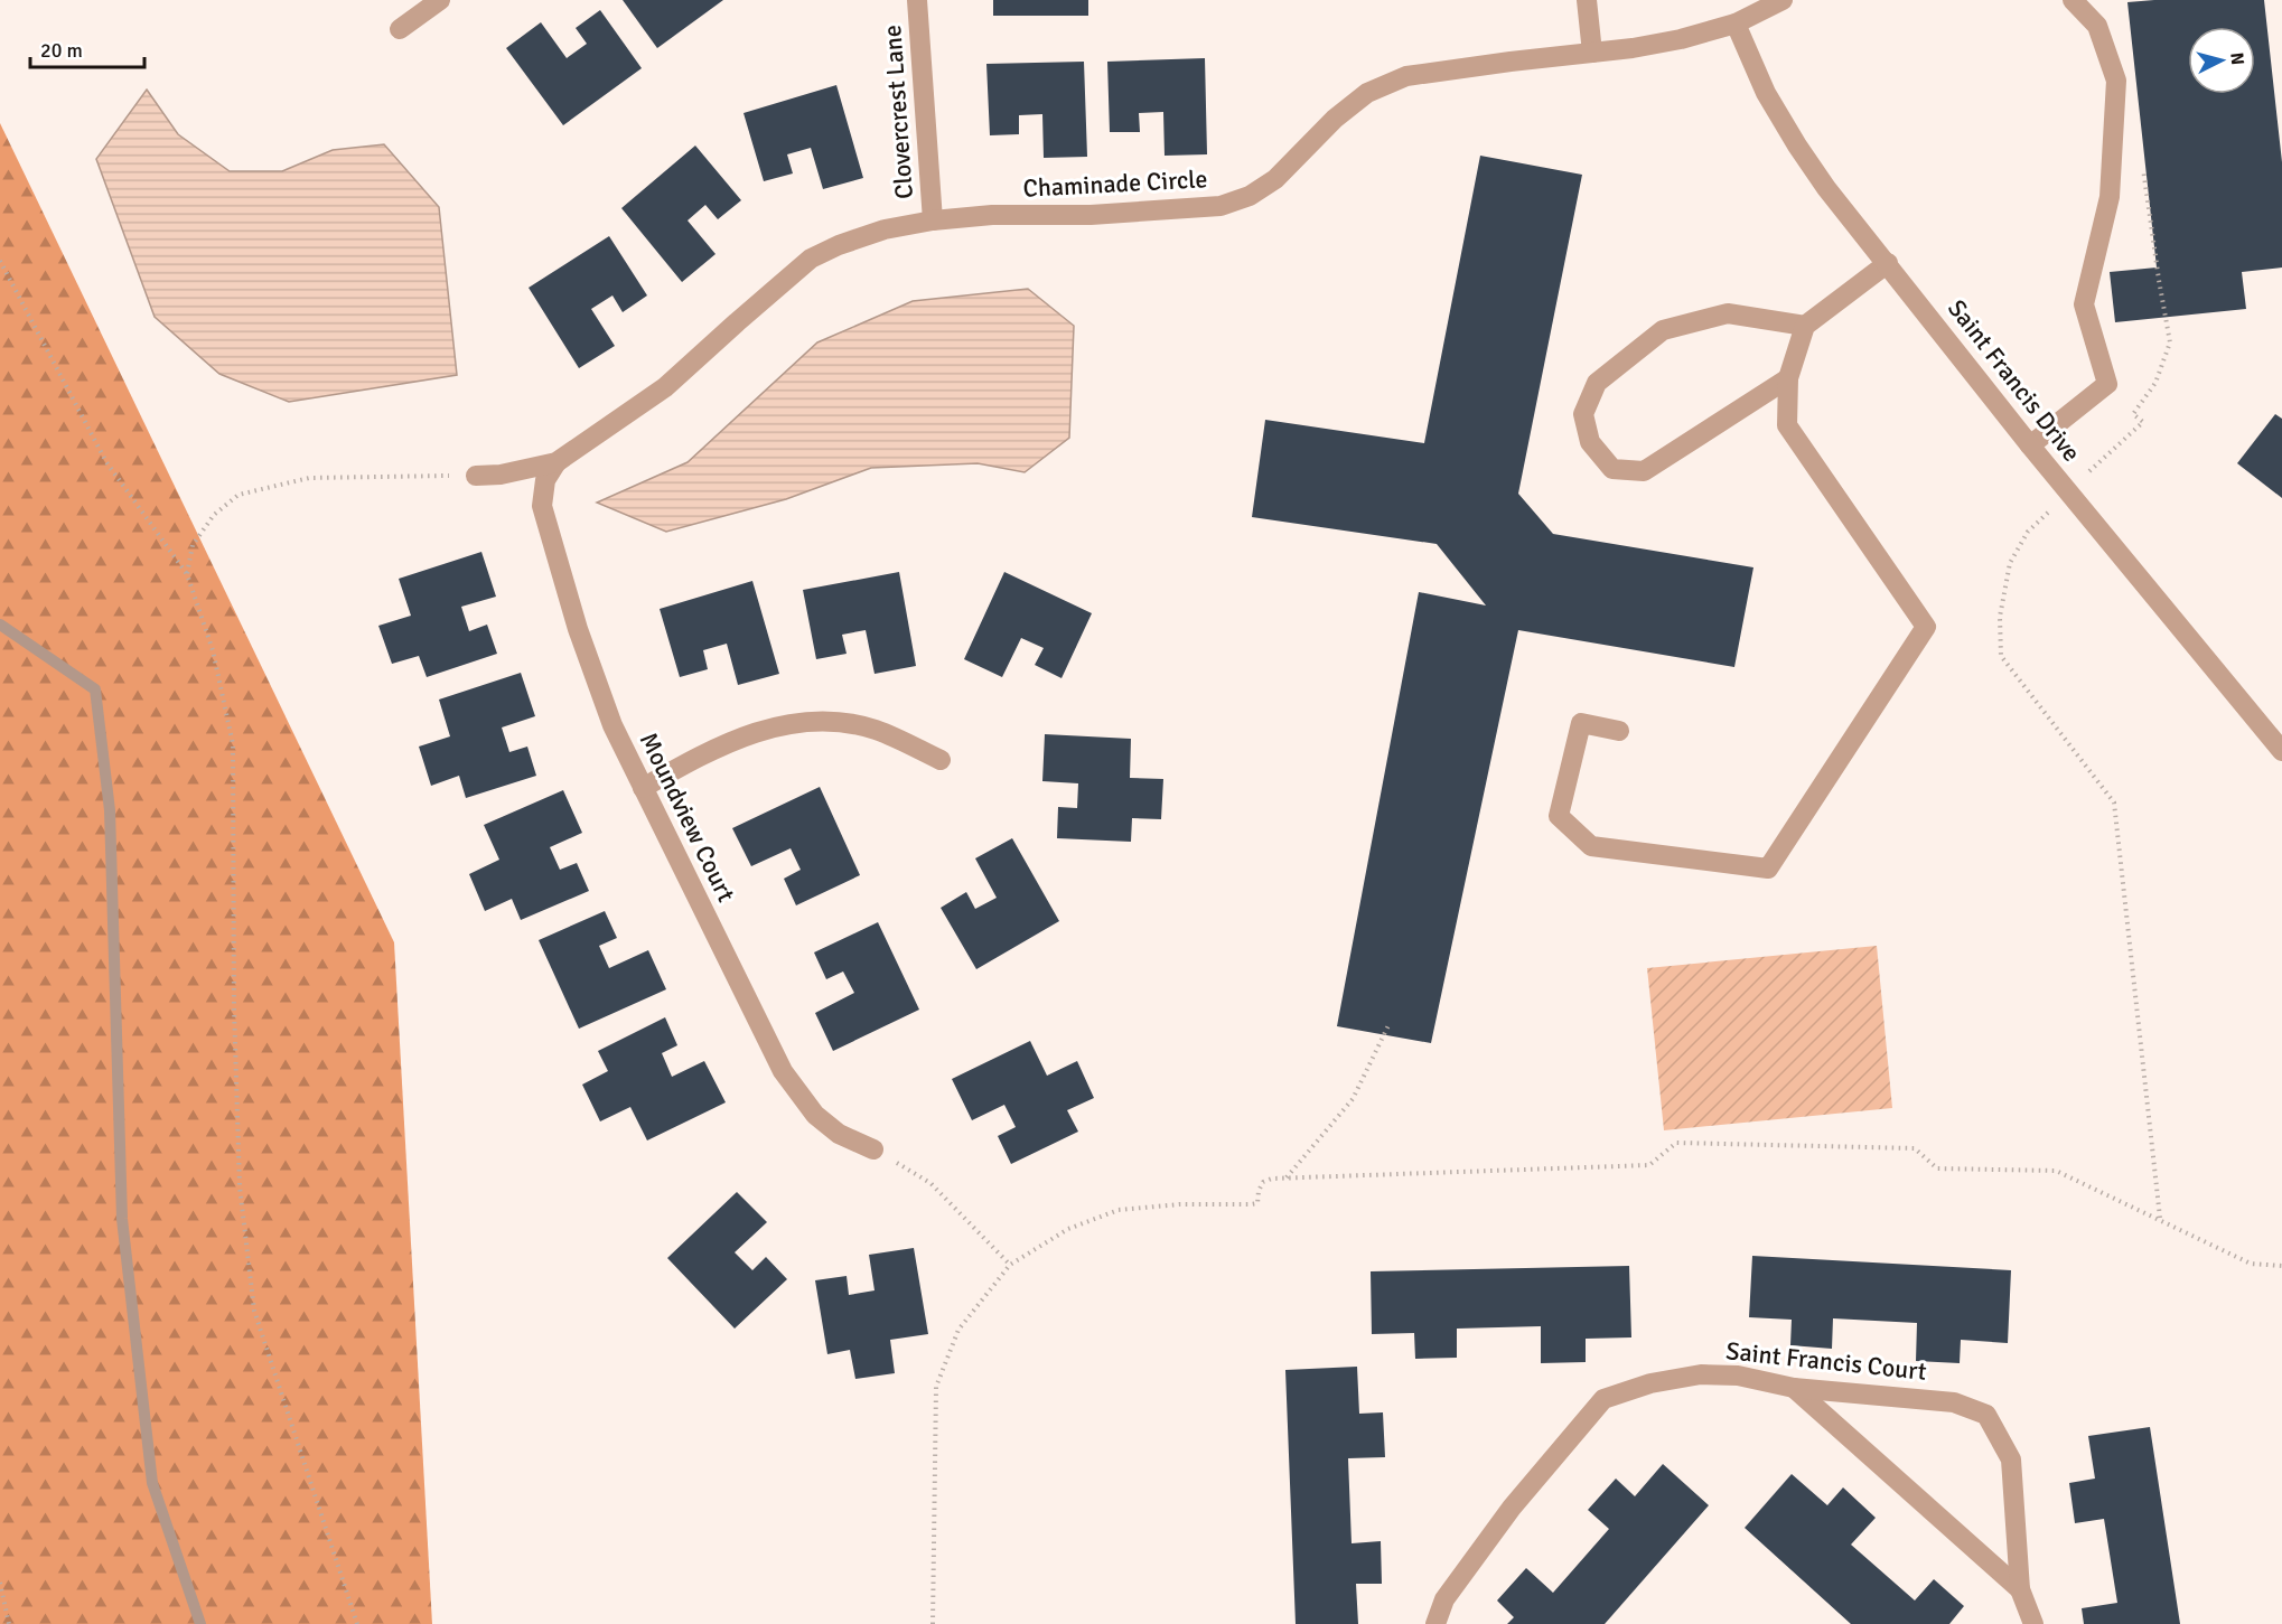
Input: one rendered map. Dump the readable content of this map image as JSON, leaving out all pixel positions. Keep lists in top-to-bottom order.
{
  "streets": {
    "street": [
      "Clovercrest Lane",
      "Chaminade Circle",
      "Saint Francis Drive",
      "Moundview Court",
      "Saint Francis Court"
    ]
  },
  "crossings": [
    ["Clovercrest Lane", "Chaminade Circle"],
    ["Chaminade Circle", "Saint Francis Drive"],
    ["Chaminade Circle", "Moundview Court"]
  ],
  "scale_bar": "20 m",
  "north": "right"
}
